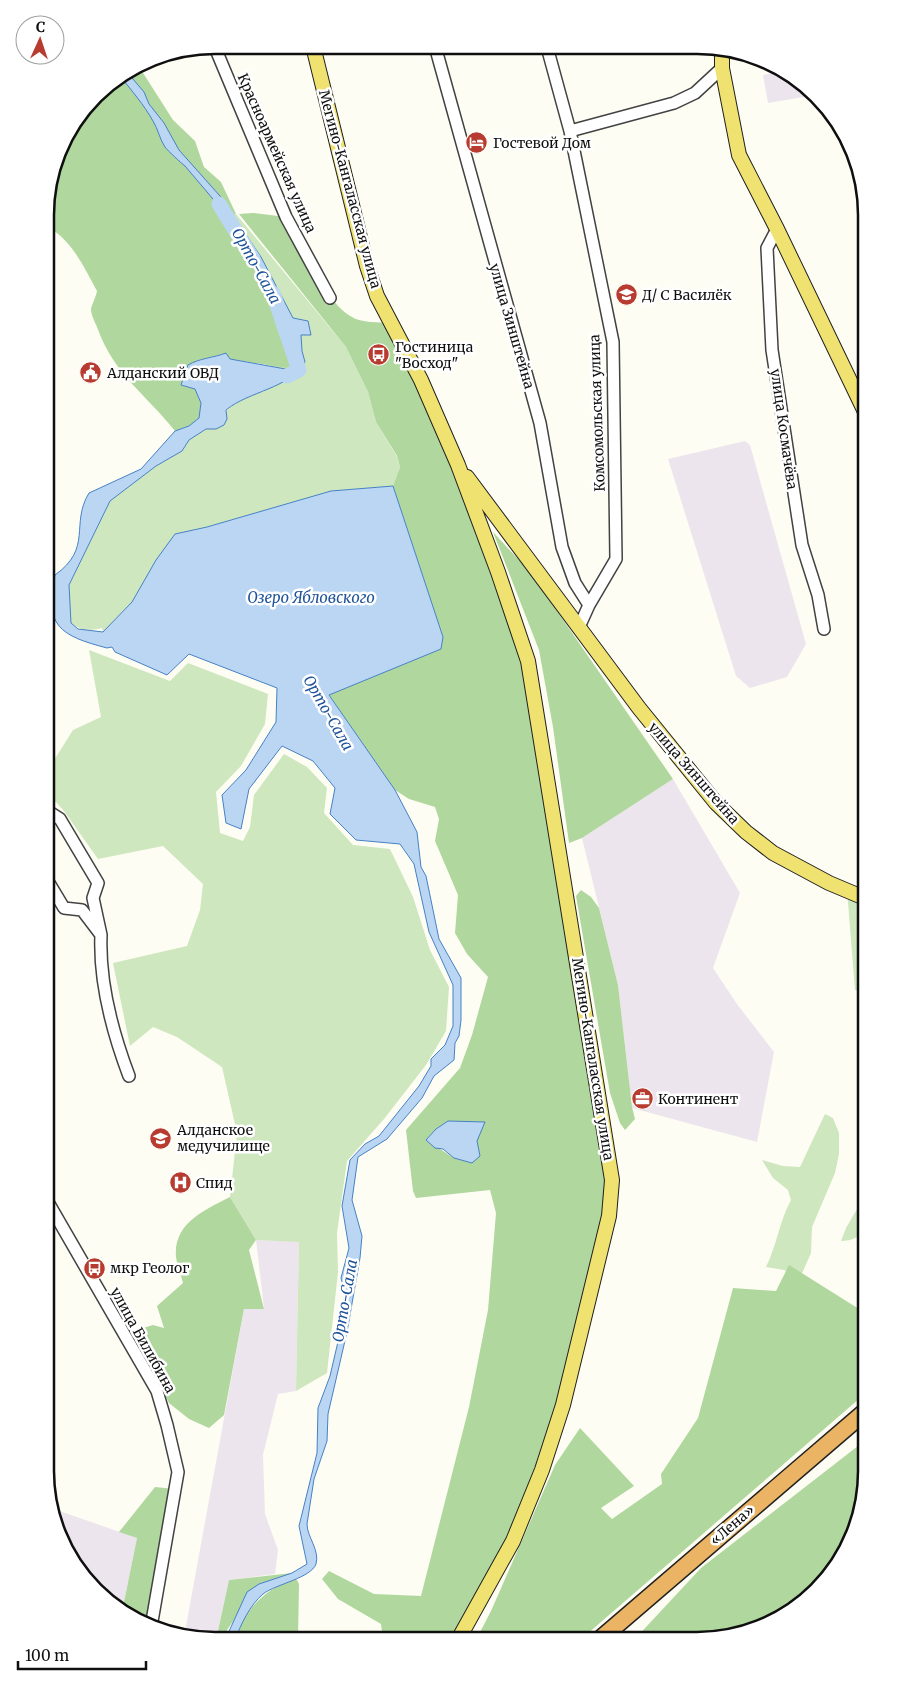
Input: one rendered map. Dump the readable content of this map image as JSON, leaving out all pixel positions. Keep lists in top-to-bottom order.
{
  "streets": {
    "highway": ["«Лена»"],
    "main road": ["Мегино-Кангаласская улица", "улица Зинштейна"],
    "street": [
      "Красноармейская улица",
      "Комсомольская улица",
      "улица Космачёва",
      "улица Билибина"
    ]
  },
  "crossings": [
    ["Мегино-Кангаласская улица", "улица Зинштейна"],
    ["Мегино-Кангаласская улица", "Комсомольская улица"],
    ["улица Зинштейна", "Комсомольская улица"]
  ],
  "water": ["Орто-Сала", "Озеро Ябловского"],
  "places": {
    "hotel": ["Гостевой Дом"],
    "school or university": ["Д/ С Василёк", "Алданское медучилище"],
    "bus stop": ["Гостиница \"Восход\"", "мкр Геолог"],
    "public building": ["Алданский ОВД"],
    "office": ["Континент"],
    "hospital": ["Спид"]
  },
  "scale_bar": "100 m",
  "north": "top"
}
